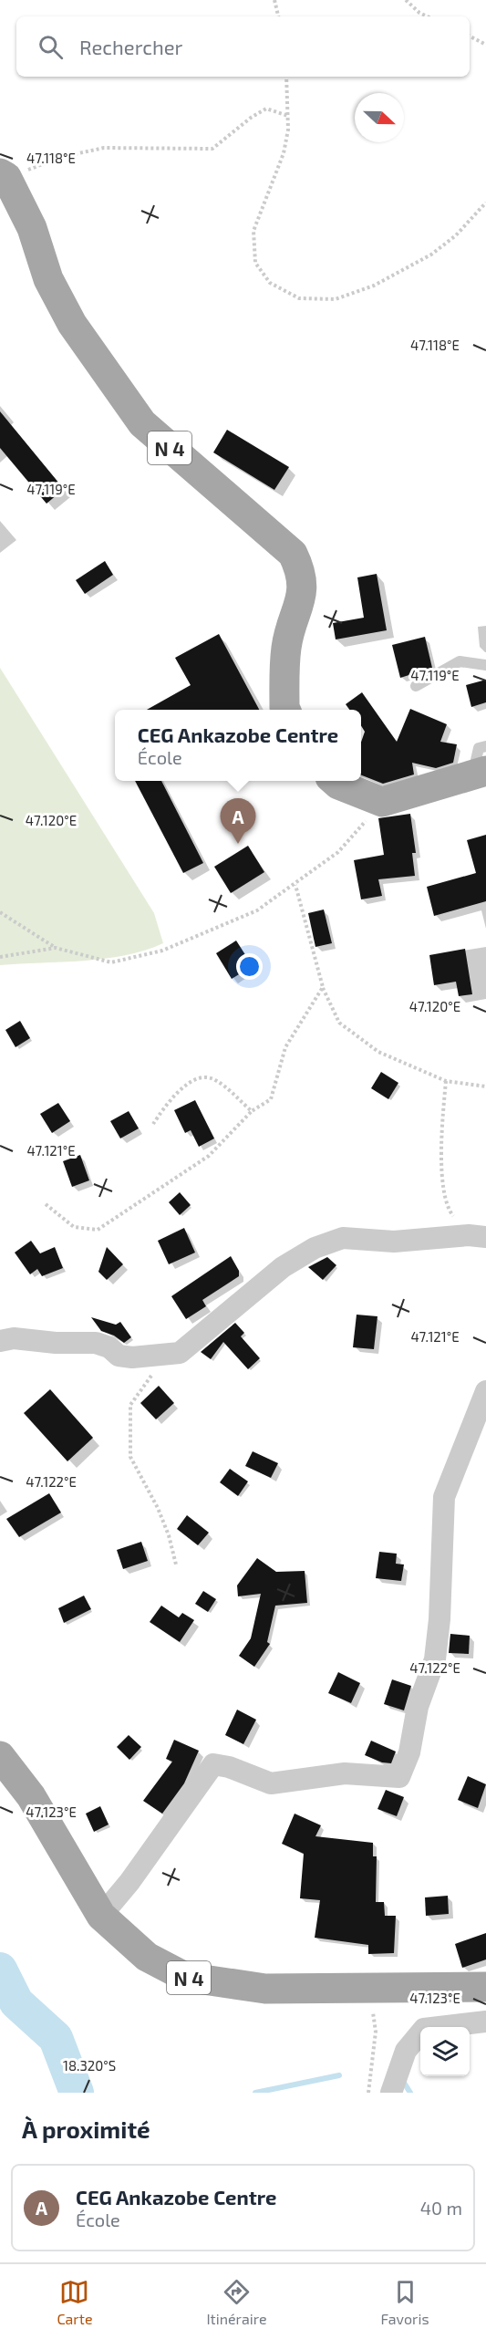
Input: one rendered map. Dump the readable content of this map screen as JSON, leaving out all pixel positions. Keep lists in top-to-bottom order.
{
  "streets": {
    "main road": ["N 4"]
  },
  "north": "right",
  "page": {
    "search": "Rechercher",
    "popup": ["CEG Ankazobe Centre", "École"],
    "pins": "A",
    "heading": "À proximité",
    "list": [
      {
        "mark": "A",
        "name": "CEG Ankazobe Centre",
        "note": "École",
        "value": "40 m"
      }
    ],
    "nav": ["Carte", "Itinéraire", "Favoris"]
  },
  "coordinates": [
    "47.118°E",
    "47.119°E",
    "47.120°E",
    "47.121°E",
    "47.122°E",
    "47.123°E",
    "18.320°S"
  ]
}
